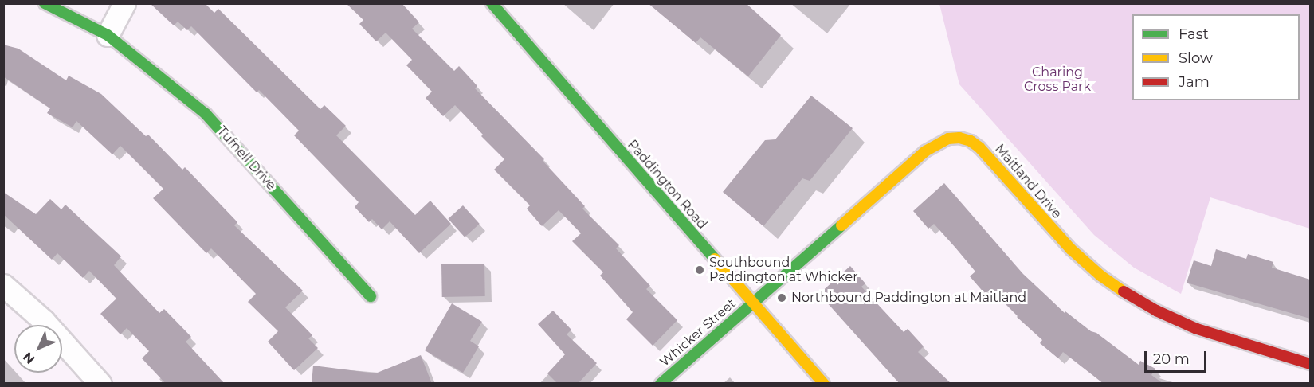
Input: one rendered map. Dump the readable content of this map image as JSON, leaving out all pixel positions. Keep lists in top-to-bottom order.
{
  "streets": {
    "street": [
      "Tufnell Drive",
      "Maitland Drive",
      "Paddington Road",
      "Whicker Street"
    ]
  },
  "crossings": [
    ["Maitland Drive", "Paddington Road"],
    ["Maitland Drive", "Whicker Street"],
    ["Paddington Road", "Whicker Street"]
  ],
  "parks": ["Charing Cross Park"],
  "places": ["Southbound Paddington at Whicker", "Northbound Paddington at Maitland"],
  "legend": ["Fast", "Slow", "Jam"],
  "scale_bar": "20 m",
  "north": "bottom left"
}
